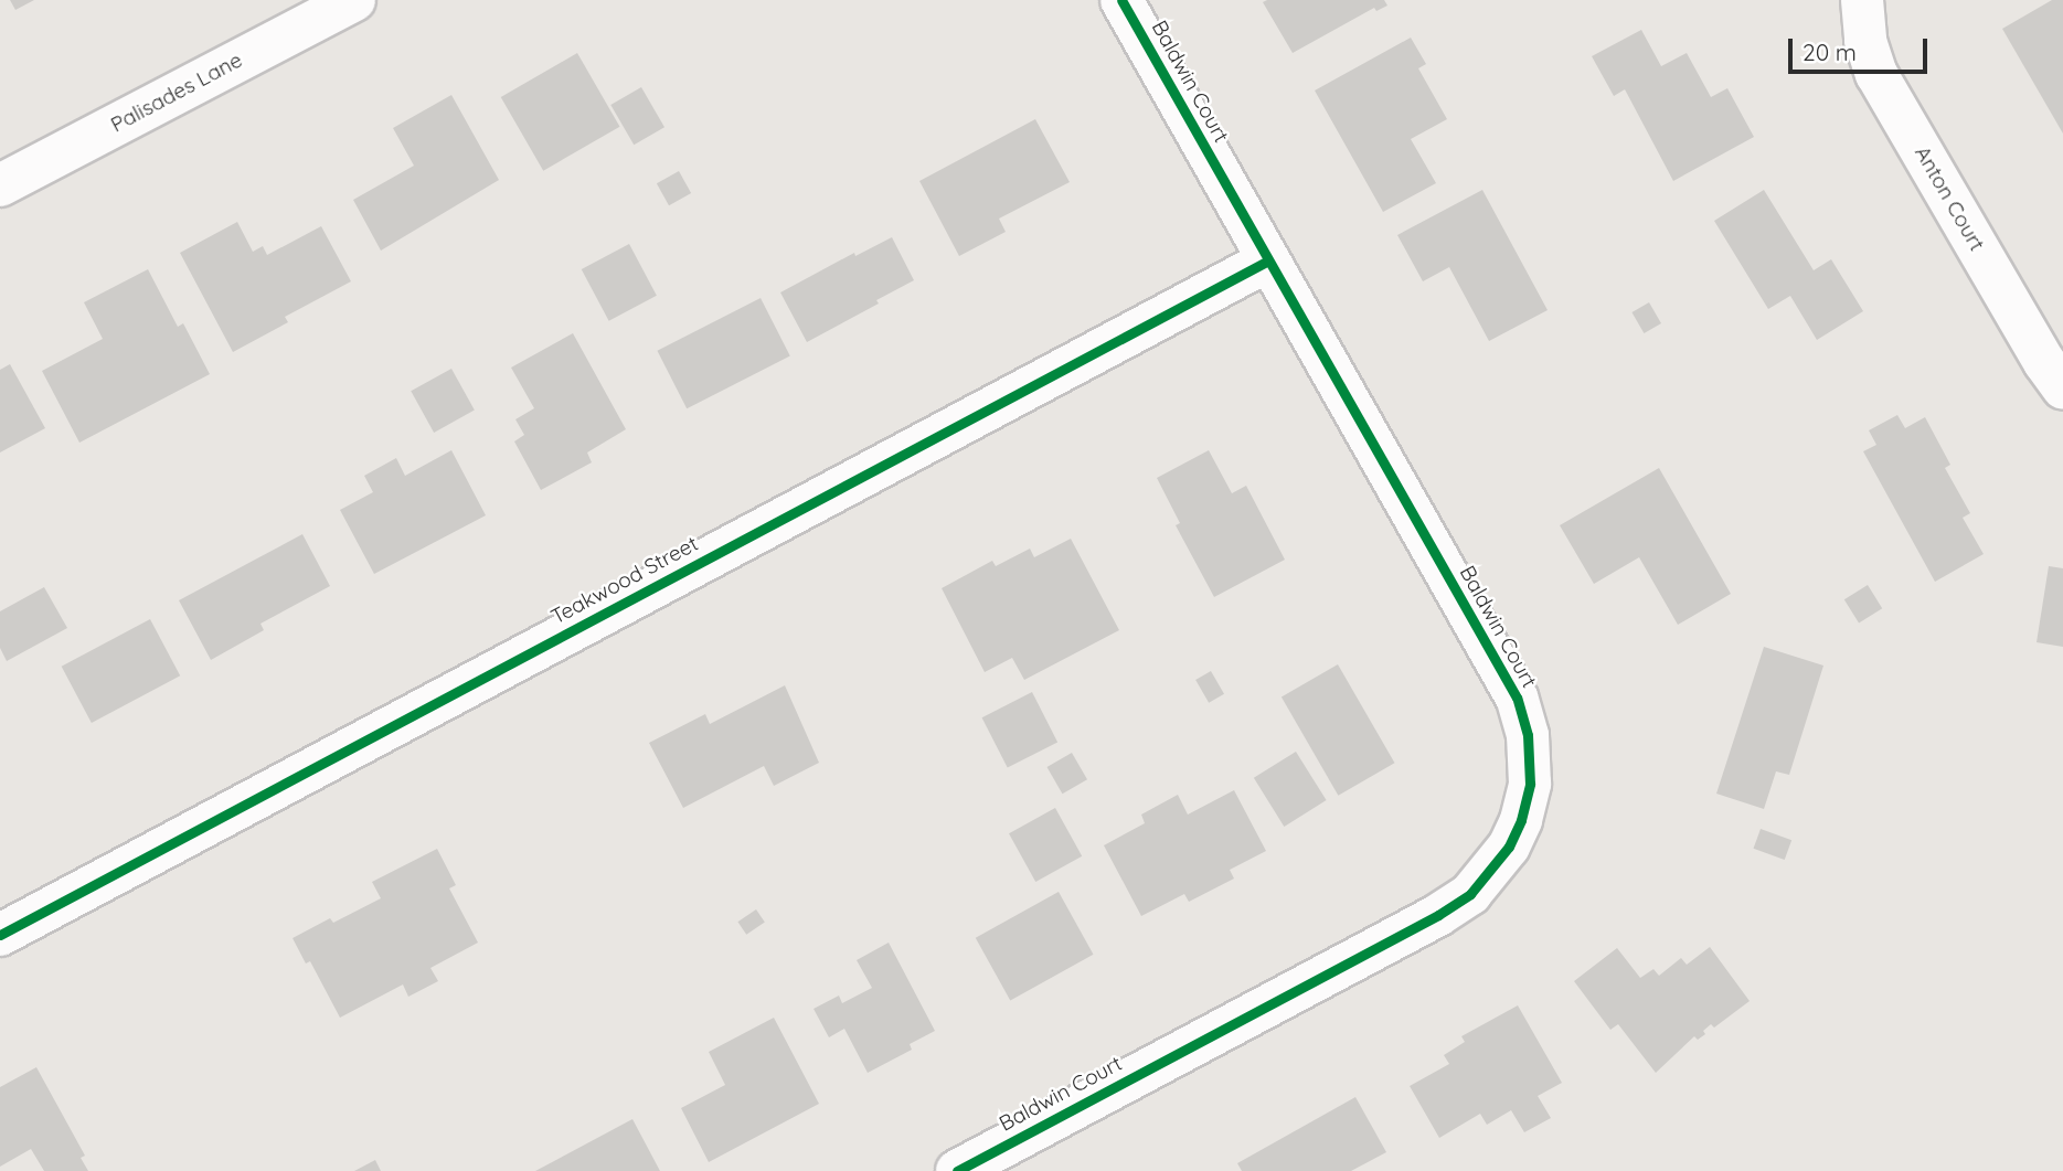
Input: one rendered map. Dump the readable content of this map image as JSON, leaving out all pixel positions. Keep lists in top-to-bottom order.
{
  "streets": {
    "street": [
      "Baldwin Court",
      "Palisades Lane",
      "Anton Court",
      "Teakwood Street"
    ]
  },
  "crossings": [
    ["Baldwin Court", "Teakwood Street"]
  ],
  "scale_bar": "20 m"
}
